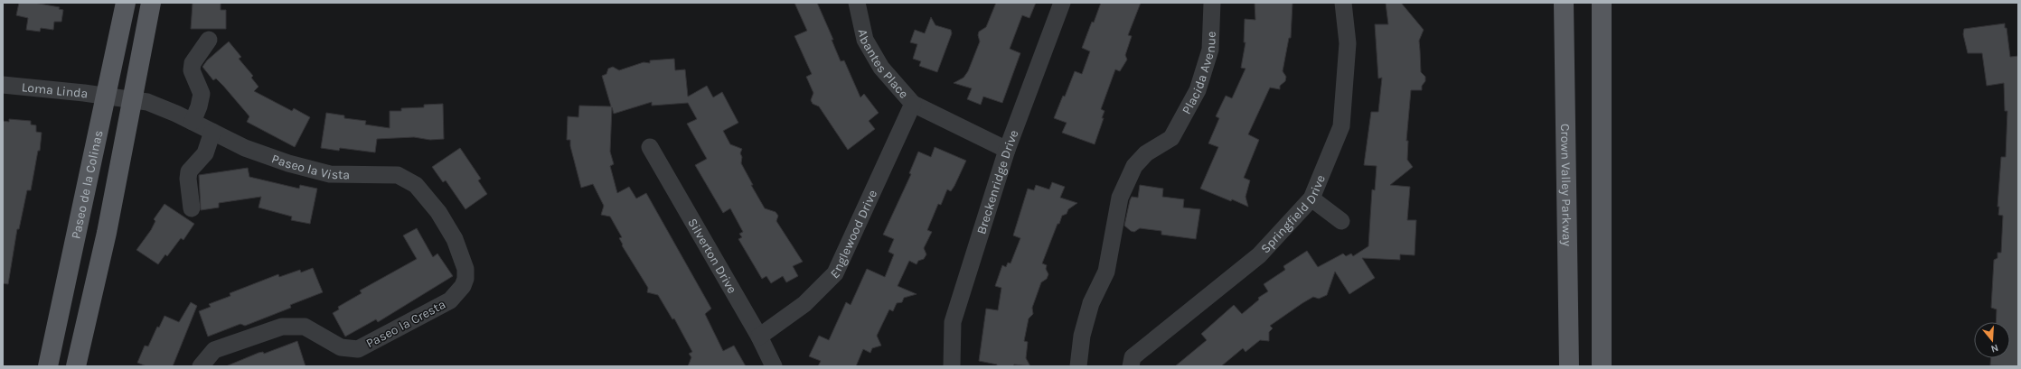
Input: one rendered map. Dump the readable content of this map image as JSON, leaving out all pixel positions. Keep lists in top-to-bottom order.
{
  "streets": {
    "main road": ["Crown Valley Parkway", "Paseo de la Colinas"],
    "street": [
      "Abantes Place",
      "Placida Avenue",
      "Loma Linda",
      "Paseo la Vista",
      "Breckenridge Drive",
      "Springfield Drive",
      "Englewood Drive",
      "Silverton Drive",
      "Paseo la Cresta"
    ]
  },
  "crossings": [
    ["Abantes Place", "Breckenridge Drive"],
    ["Abantes Place", "Englewood Drive"],
    ["Loma Linda", "Paseo la Vista"],
    ["Loma Linda", "Paseo de la Colinas"],
    ["Paseo la Vista", "Paseo de la Colinas"],
    ["Paseo la Vista", "Paseo la Cresta"],
    ["Englewood Drive", "Silverton Drive"]
  ],
  "north": "bottom"
}
